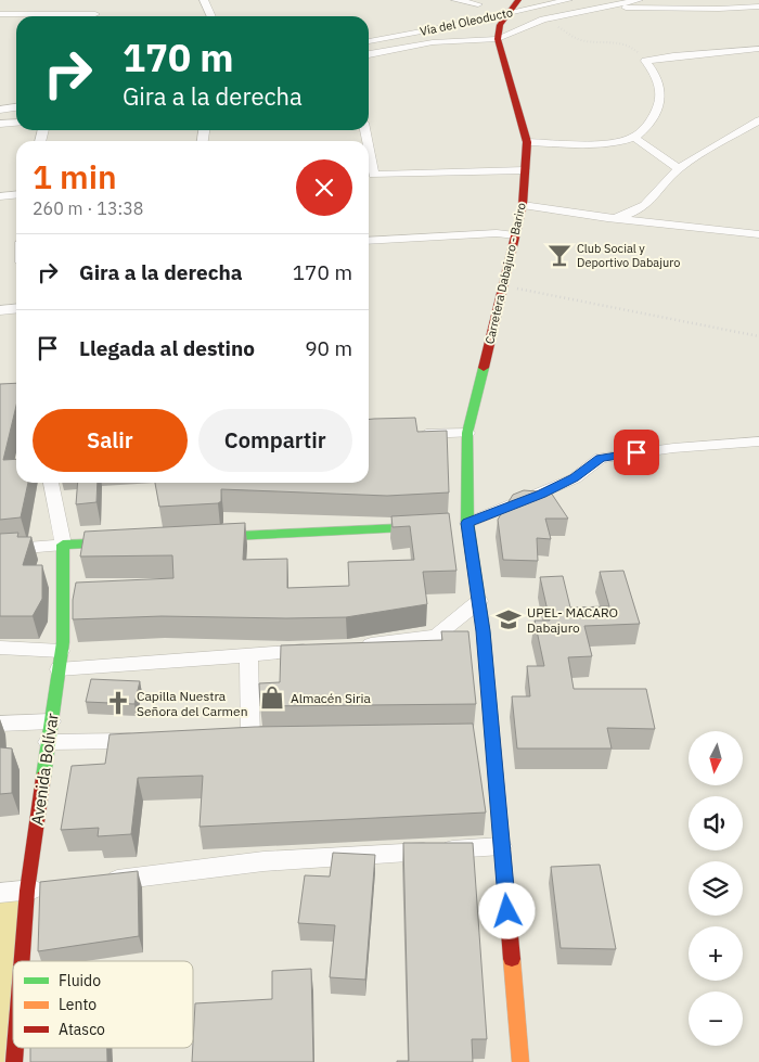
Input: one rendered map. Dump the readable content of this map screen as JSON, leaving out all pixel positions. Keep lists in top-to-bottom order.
{
  "streets": {
    "street": ["Vía del Oleoducto", "Carretera Dabajuro - Bariro", "Avenida Bolívar"]
  },
  "places": {
    "bar": ["Club Social y Deportivo Dabajuro"],
    "school or university": ["UPEL- MACARO Dabajuro"],
    "shop": ["Almacén Siria"],
    "church": ["Capilla Nuestra Señora del Carmen"]
  },
  "legend": ["Fluido", "Lento", "Atasco"],
  "north": "bottom",
  "page": {
    "turn": ["170 m", "Gira a la derecha"],
    "heading": ["1 min", "260 m · 13:38"],
    "list": [
      {
        "name": "Gira a la derecha",
        "value": "170 m"
      },
      {
        "name": "Llegada al destino",
        "value": "90 m"
      }
    ],
    "buttons": ["Salir", "Compartir"],
    "map_buttons": ["+", "−"]
  }
}
